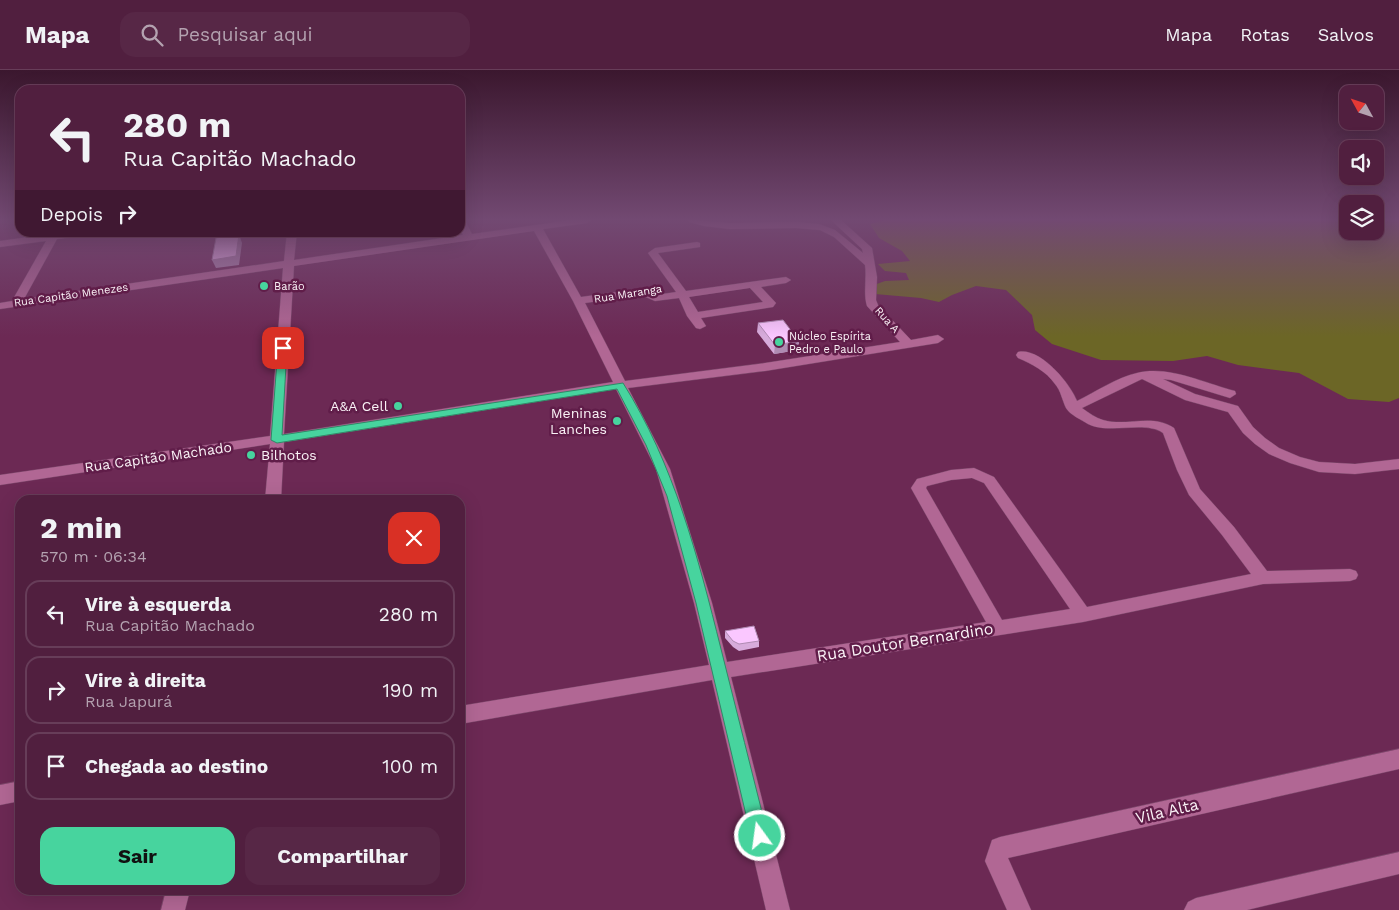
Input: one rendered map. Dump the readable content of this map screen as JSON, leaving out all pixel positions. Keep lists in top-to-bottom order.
{
  "streets": {
    "street": [
      "Rua Maranga",
      "Rua Capitão Menezes",
      "Rua A",
      "Rua Capitão Machado",
      "Rua Doutor Bernardino",
      "Vila Alta"
    ]
  },
  "crossings": [
    ["Rua A", "Rua Capitão Machado"]
  ],
  "places": [
    "Barão",
    "Núcleo Espírita Pedro e Paulo",
    "A&A Cell",
    "Meninas Lanches",
    "Bilhotos"
  ],
  "north": "top left",
  "page": {
    "header": "Mapa",
    "search": "Pesquisar aqui",
    "nav": ["Mapa", "Rotas", "Salvos"],
    "turn": ["280 m", "Rua Capitão Machado"],
    "then": "Depois",
    "heading": ["2 min", "570 m · 06:34"],
    "list": [
      {
        "name": "Vire à esquerda",
        "note": "Rua Capitão Machado",
        "value": "280 m"
      },
      {
        "name": "Vire à direita",
        "note": "Rua Japurá",
        "value": "190 m"
      },
      {
        "name": "Chegada ao destino",
        "value": "100 m"
      }
    ],
    "buttons": ["Sair", "Compartilhar"]
  }
}
